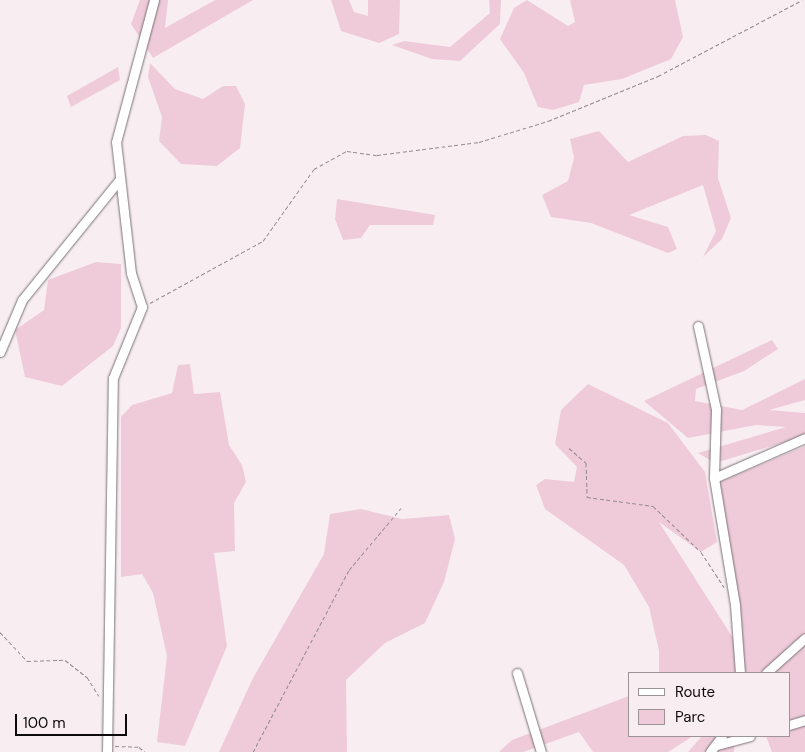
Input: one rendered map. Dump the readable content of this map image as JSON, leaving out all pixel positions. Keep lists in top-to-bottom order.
{
  "legend": ["Route", "Parc"],
  "scale_bar": "100 m"
}
